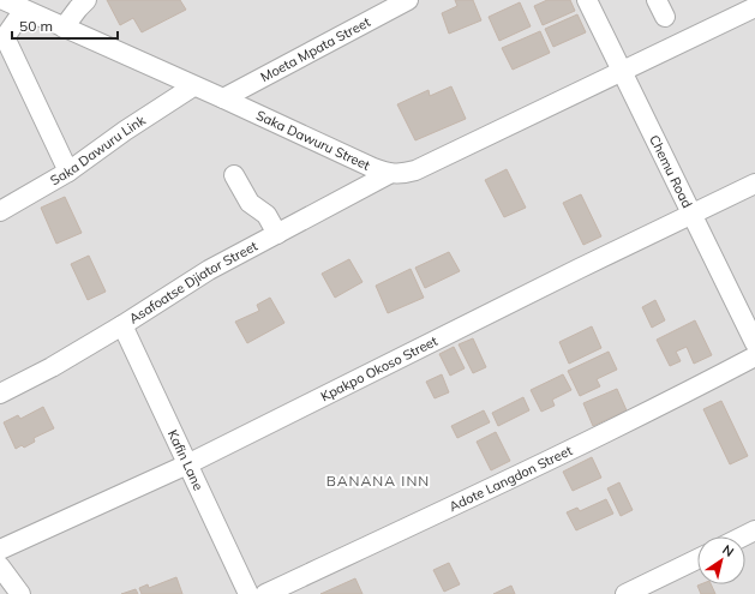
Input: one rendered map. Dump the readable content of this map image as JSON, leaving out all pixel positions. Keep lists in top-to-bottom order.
{
  "streets": {
    "street": [
      "Moeta Mpata Street",
      "Saka Dawuru Street",
      "Saka Dawuru Link",
      "Chemu Road",
      "Asafoatse Djiator Street",
      "Kpakpo Okoso Street",
      "Kafin Lane",
      "Adote Langdon Street"
    ]
  },
  "crossings": [
    ["Moeta Mpata Street", "Saka Dawuru Street"],
    ["Saka Dawuru Street", "Saka Dawuru Link"],
    ["Saka Dawuru Street", "Chemu Road"],
    ["Saka Dawuru Street", "Asafoatse Djiator Street"],
    ["Chemu Road", "Kpakpo Okoso Street"],
    ["Asafoatse Djiator Street", "Kafin Lane"],
    ["Kpakpo Okoso Street", "Kafin Lane"]
  ],
  "districts": ["BANANA INN"],
  "scale_bar": "50 m",
  "north": "top right"
}
